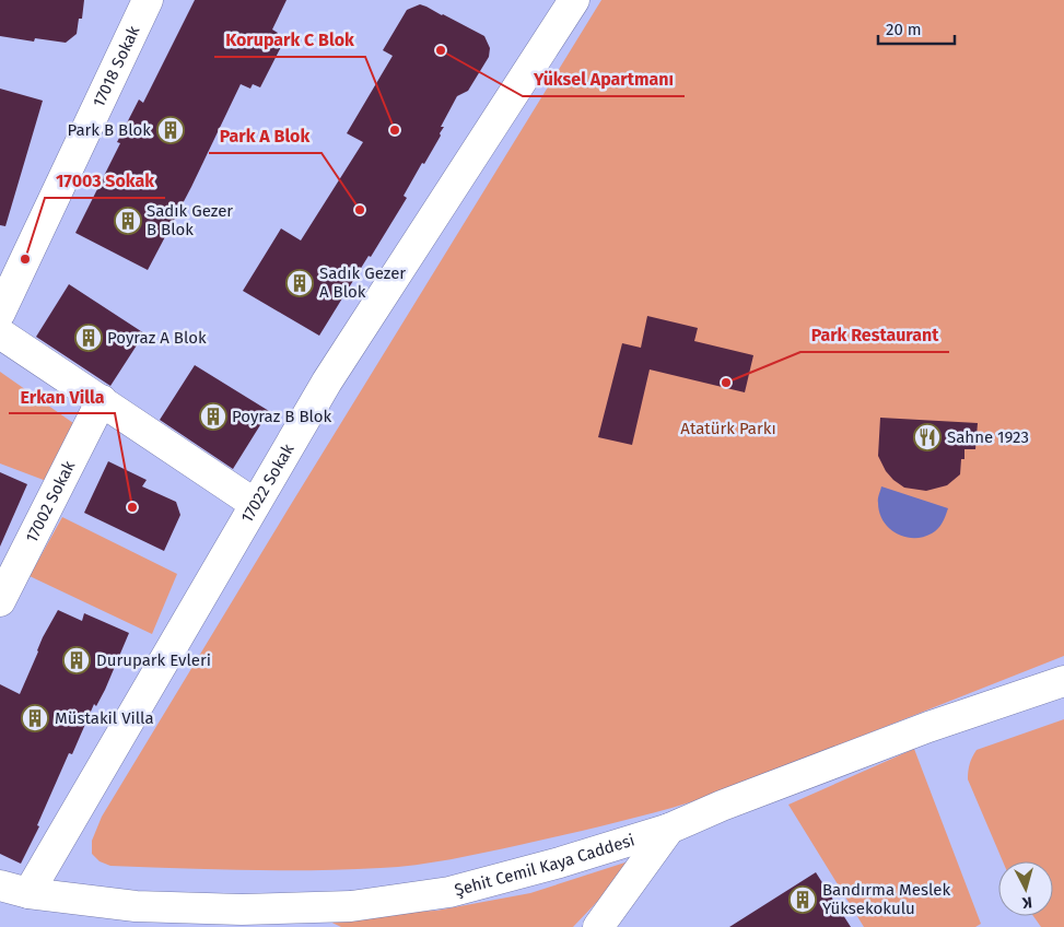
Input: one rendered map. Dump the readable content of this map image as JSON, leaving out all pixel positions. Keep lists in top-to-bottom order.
{
  "streets": {
    "street": [
      "17018 Sokak",
      "17022 Sokak",
      "17002 Sokak",
      "Şehit Cemil Kaya Caddesi"
    ]
  },
  "crossings": [
    ["17022 Sokak", "Şehit Cemil Kaya Caddesi"]
  ],
  "parks": ["Atatürk Parkı"],
  "places": {
    "other": [
      "Yüksel Apartmanı",
      "Korupark C Blok",
      "Park A Blok",
      "17003 Sokak",
      "Park Restaurant",
      "Erkan Villa"
    ],
    "building": [
      "Park B Blok",
      "Sadık Gezer B Blok",
      "Sadık Gezer A Blok",
      "Poyraz A Blok",
      "Poyraz B Blok",
      "Durupark Evleri",
      "Müstakil Villa",
      "Bandırma Meslek Yüksekokulu"
    ],
    "restaurant": ["Sahne 1923"]
  },
  "scale_bar": "20 m",
  "north": "bottom"
}
